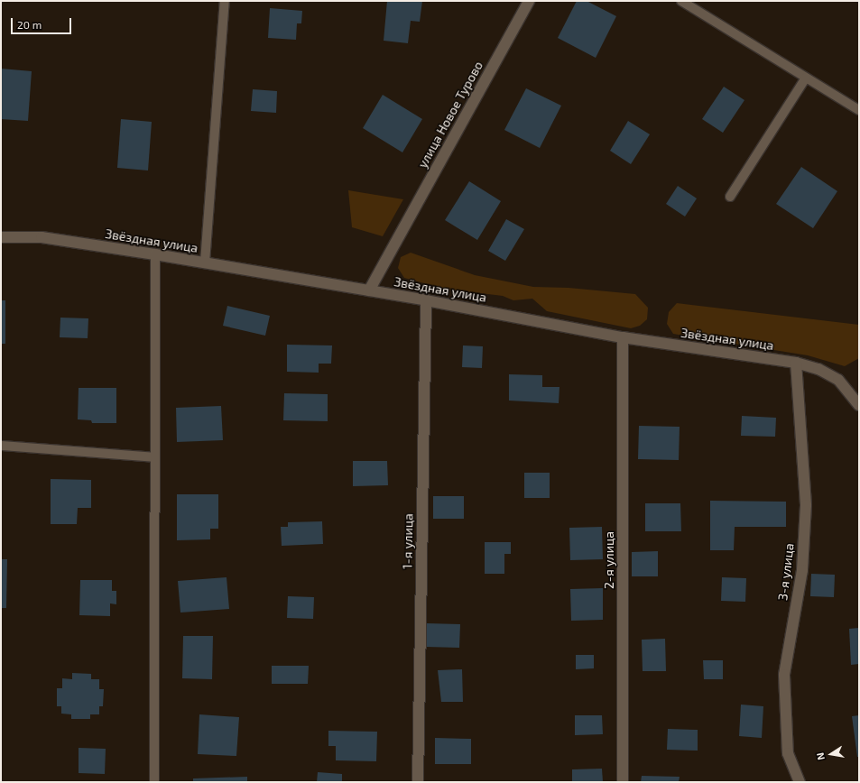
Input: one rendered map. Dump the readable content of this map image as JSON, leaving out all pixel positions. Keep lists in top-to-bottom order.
{
  "streets": {
    "street": [
      "улица Новое Турово",
      "Звёздная улица",
      "1-я улица",
      "2-я улица",
      "3-я улица"
    ]
  },
  "crossings": [
    ["улица Новое Турово", "Звёздная улица"],
    ["Звёздная улица", "1-я улица"],
    ["Звёздная улица", "2-я улица"],
    ["Звёздная улица", "3-я улица"]
  ],
  "scale_bar": "20 m",
  "north": "left"
}
